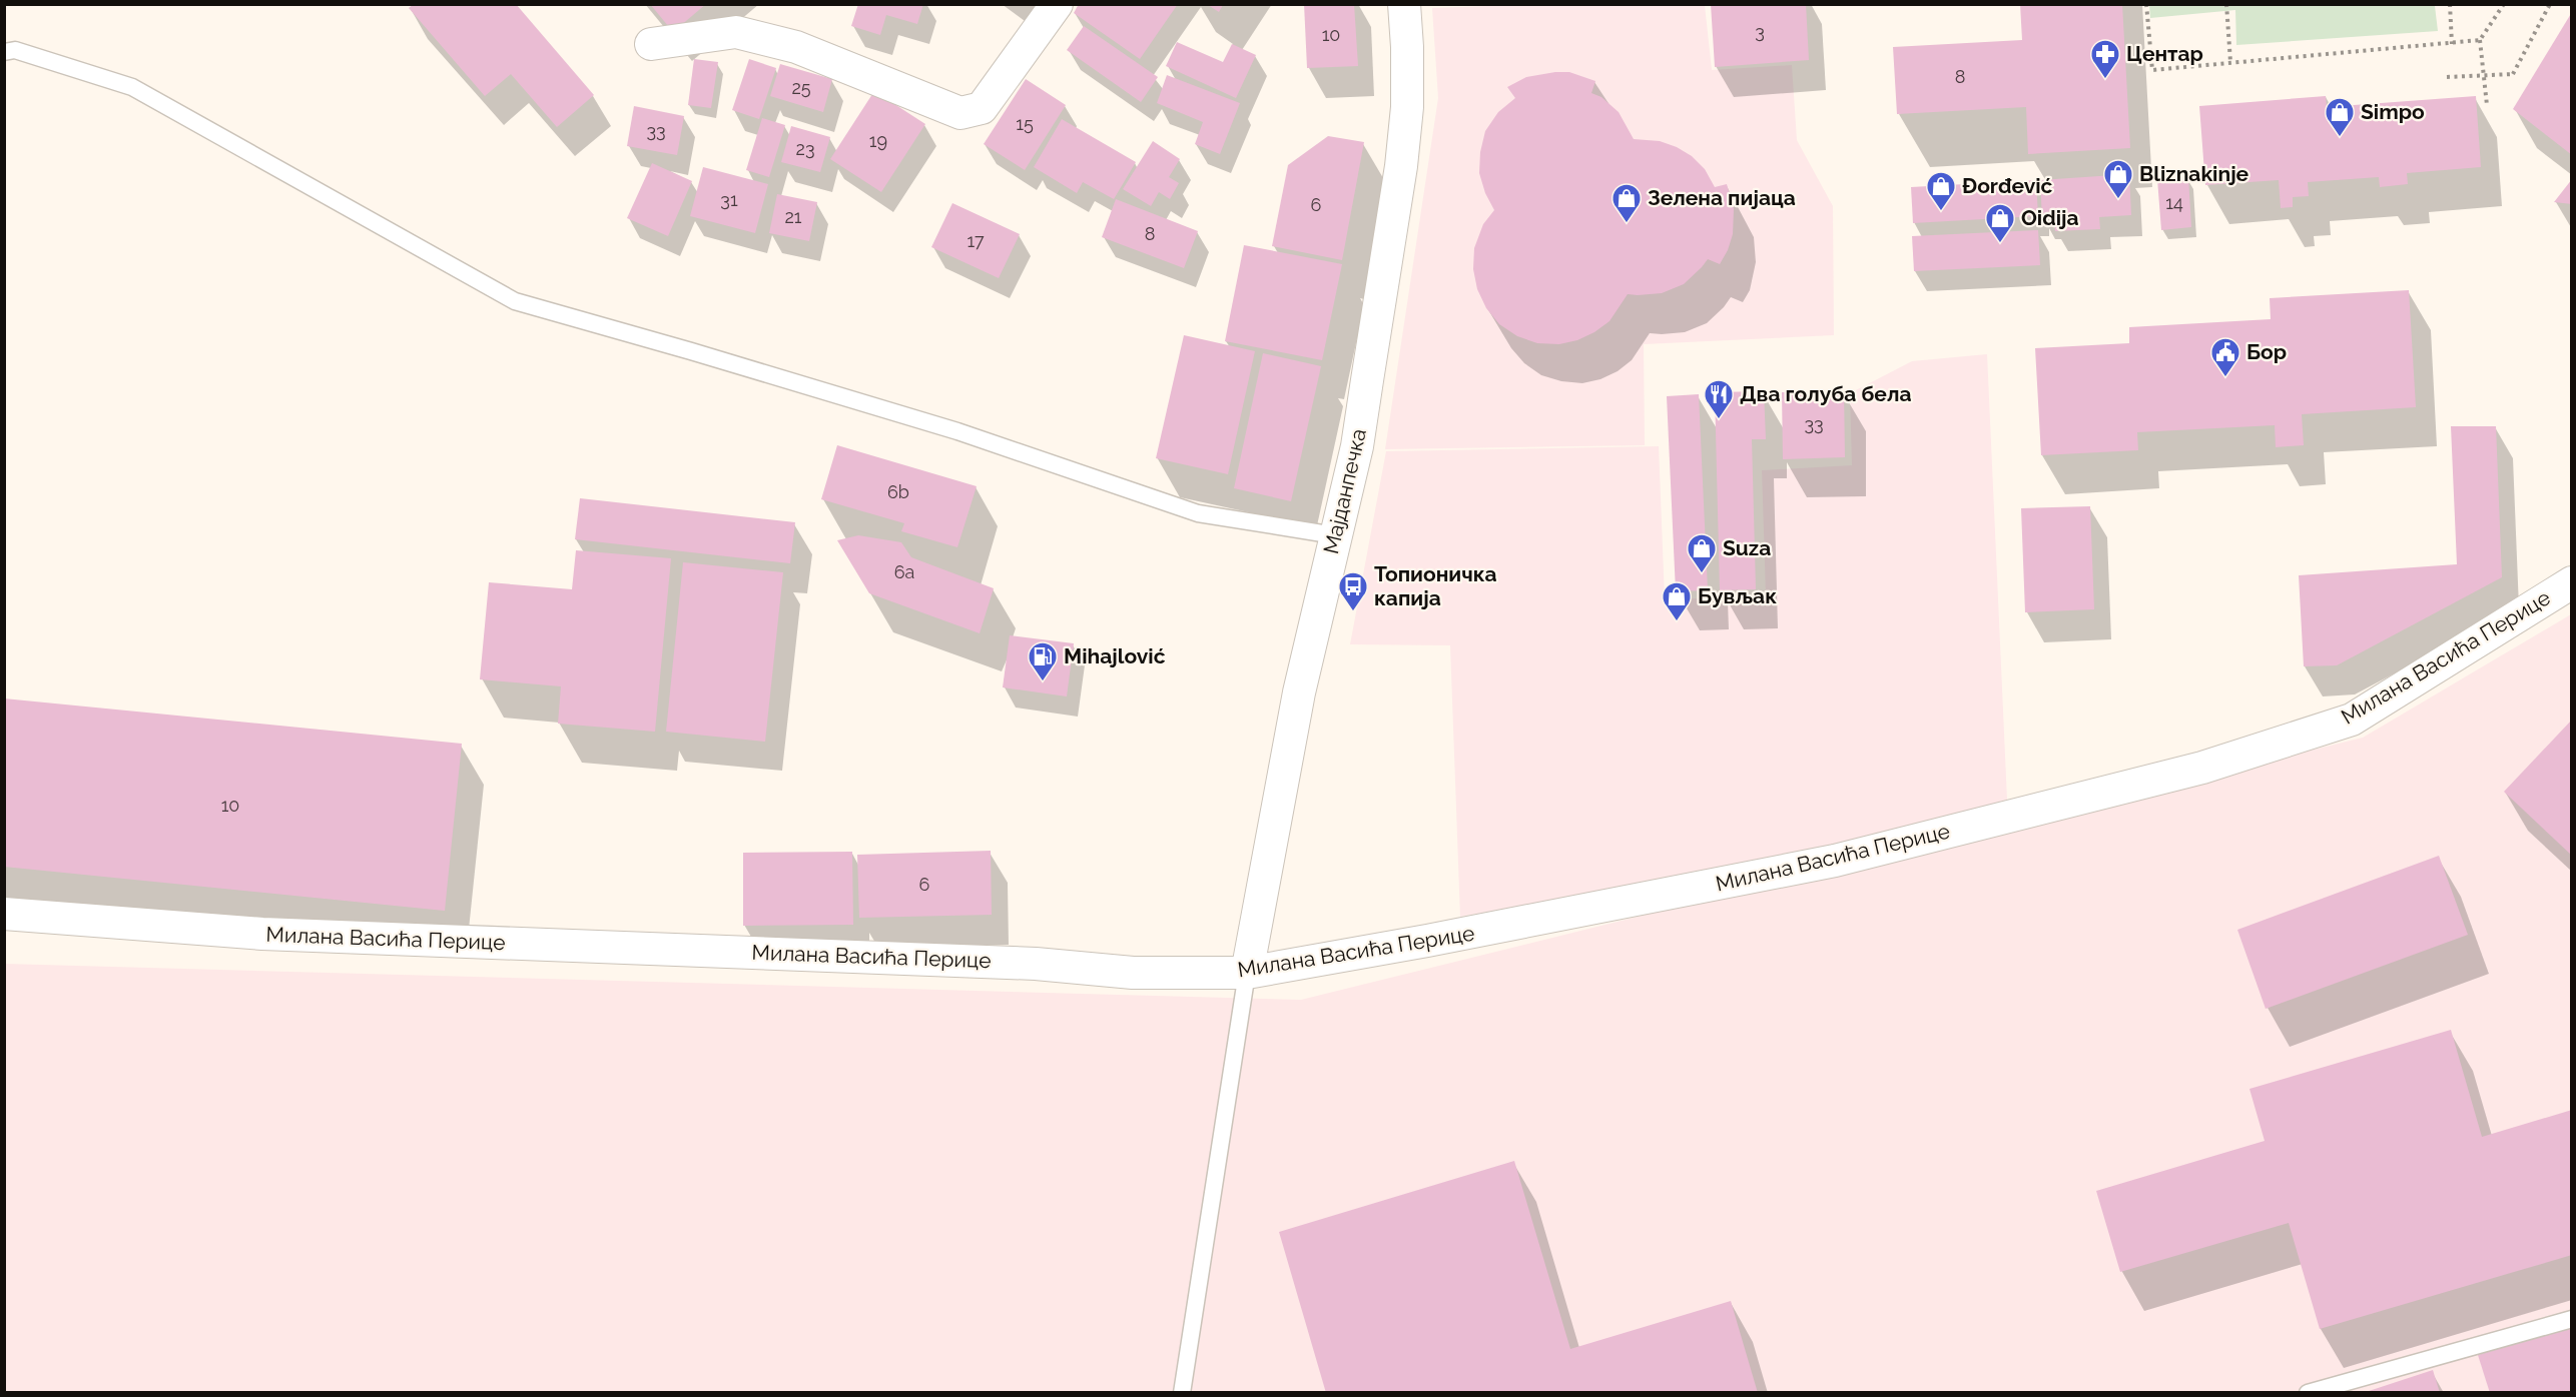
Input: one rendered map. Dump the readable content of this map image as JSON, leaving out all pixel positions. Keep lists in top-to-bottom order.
{
  "streets": {
    "street": ["Мајданпечка", "Милана Васића Перице"]
  },
  "crossings": [
    ["Мајданпечка", "Милана Васића Перице"]
  ],
  "places": {
    "pharmacy": ["Центар"],
    "shop": [
      "Simpo",
      "Bliznakinje",
      "Đorđević",
      "Зелена пијаца",
      "Oidija",
      "Suza",
      "Бувљак"
    ],
    "public building": ["Бор"],
    "restaurant": ["Два голуба бела"],
    "bus stop": ["Топионичка капија"],
    "fuel station": ["Mihajlović"]
  },
  "house_numbers": [
    "3",
    "10",
    "8",
    "25",
    "15",
    "33",
    "19",
    "23",
    "31",
    "14",
    "6",
    "21",
    "8",
    "17",
    "33",
    "6b",
    "6a",
    "10",
    "6"
  ]
}
